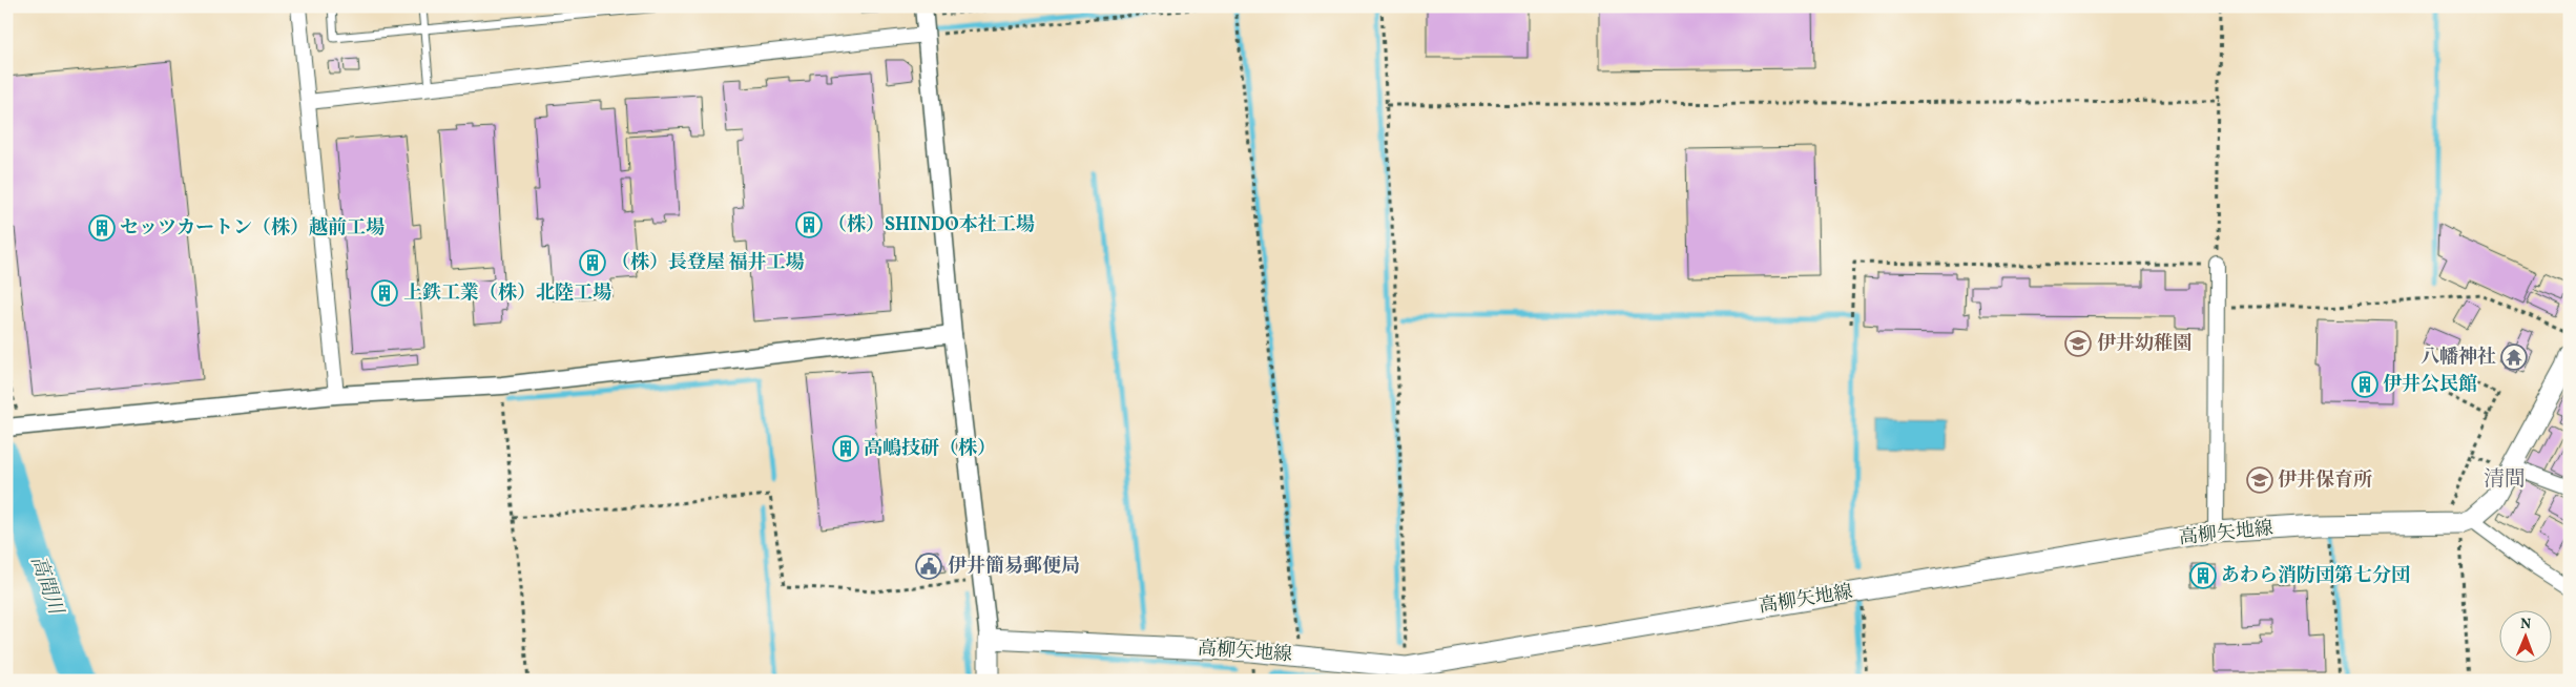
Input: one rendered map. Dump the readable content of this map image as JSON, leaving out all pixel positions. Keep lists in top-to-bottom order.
{
  "streets": {
    "main road": ["高柳矢地線"]
  },
  "districts": ["清間"],
  "water": ["高間川"],
  "places": {
    "building": [
      "（株）SHINDO本社工場",
      "セッツカートン（株）越前工場",
      "（株）長登屋 福井工場",
      "上鉄工業（株）北陸工場",
      "伊井公民館",
      "高嶋技研（株）",
      "あわら消防団第七分団"
    ],
    "school or university": ["伊井幼稚園", "伊井保育所"],
    "temple": ["八幡神社"],
    "public building": ["伊井簡易郵便局"]
  },
  "north": "top"
}
